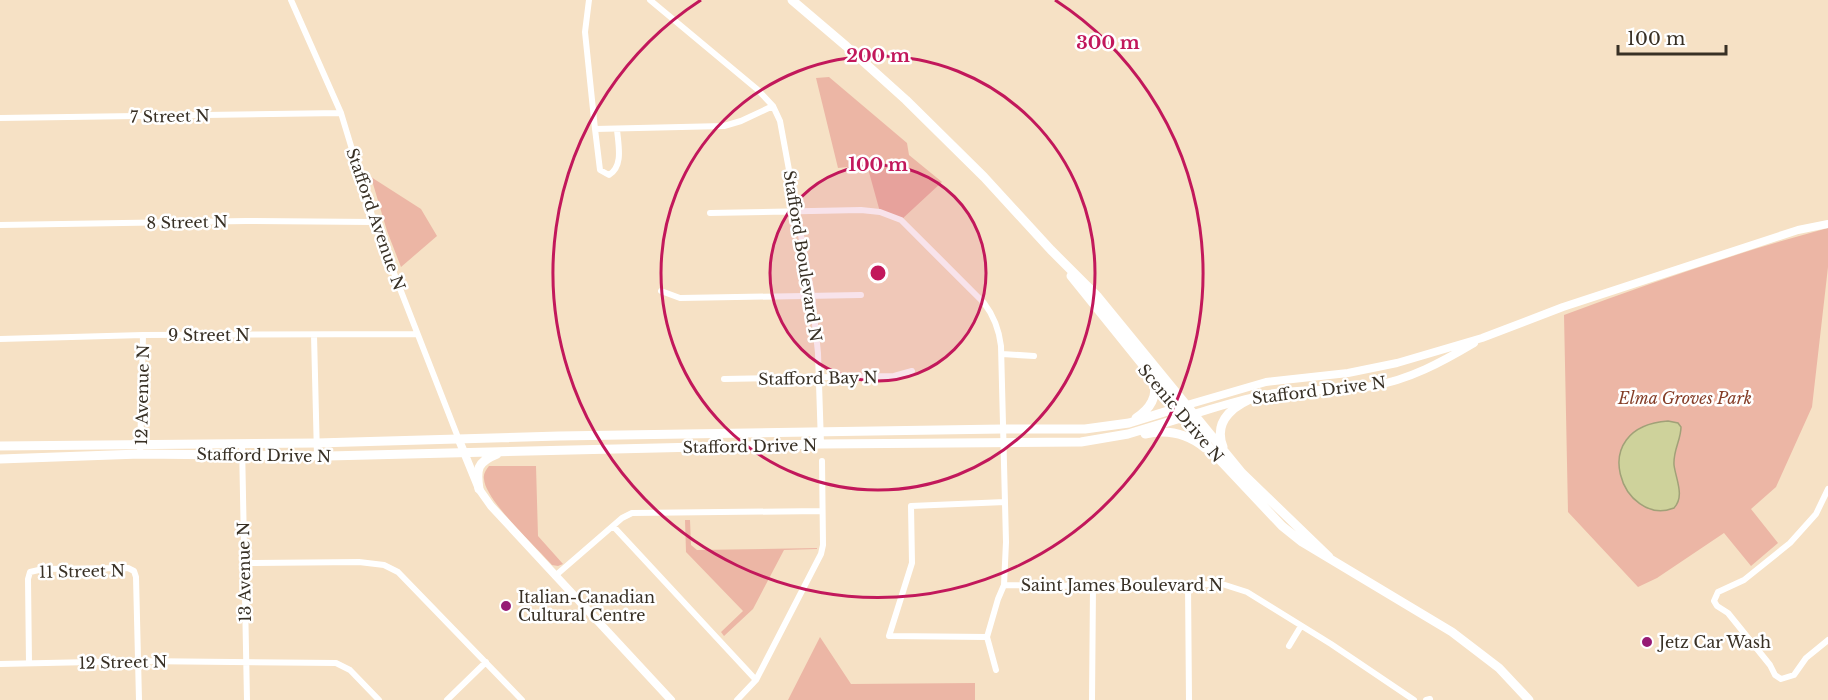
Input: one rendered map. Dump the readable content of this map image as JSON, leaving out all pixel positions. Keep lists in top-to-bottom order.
{
  "streets": {
    "main road": ["Stafford Drive N", "Scenic Drive N"],
    "street": [
      "7 Street N",
      "Stafford Avenue N",
      "8 Street N",
      "Stafford Boulevard N",
      "9 Street N",
      "Stafford Bay N",
      "12 Avenue N",
      "11 Street N",
      "13 Avenue N",
      "Saint James Boulevard N",
      "12 Street N"
    ]
  },
  "crossings": [
    ["7 Street N", "Stafford Avenue N"],
    ["Stafford Avenue N", "8 Street N"],
    ["Stafford Avenue N", "9 Street N"],
    ["Stafford Avenue N", "Stafford Drive N"],
    ["Stafford Boulevard N", "Stafford Bay N"],
    ["Stafford Boulevard N", "Stafford Drive N"],
    ["Stafford Boulevard N", "Saint James Boulevard N"],
    ["9 Street N", "12 Avenue N"],
    ["Stafford Drive N", "12 Avenue N"],
    ["Stafford Drive N", "Scenic Drive N"],
    ["Stafford Drive N", "13 Avenue N"],
    ["Stafford Drive N", "Saint James Boulevard N"],
    ["11 Street N", "12 Street N"],
    ["13 Avenue N", "12 Street N"]
  ],
  "parks": ["Elma Groves Park"],
  "places": ["Italian-Canadian Cultural Centre", "Jetz Car Wash"],
  "scale_bar": "100 m",
  "rings": ["300 m", "200 m", "100 m"]
}
